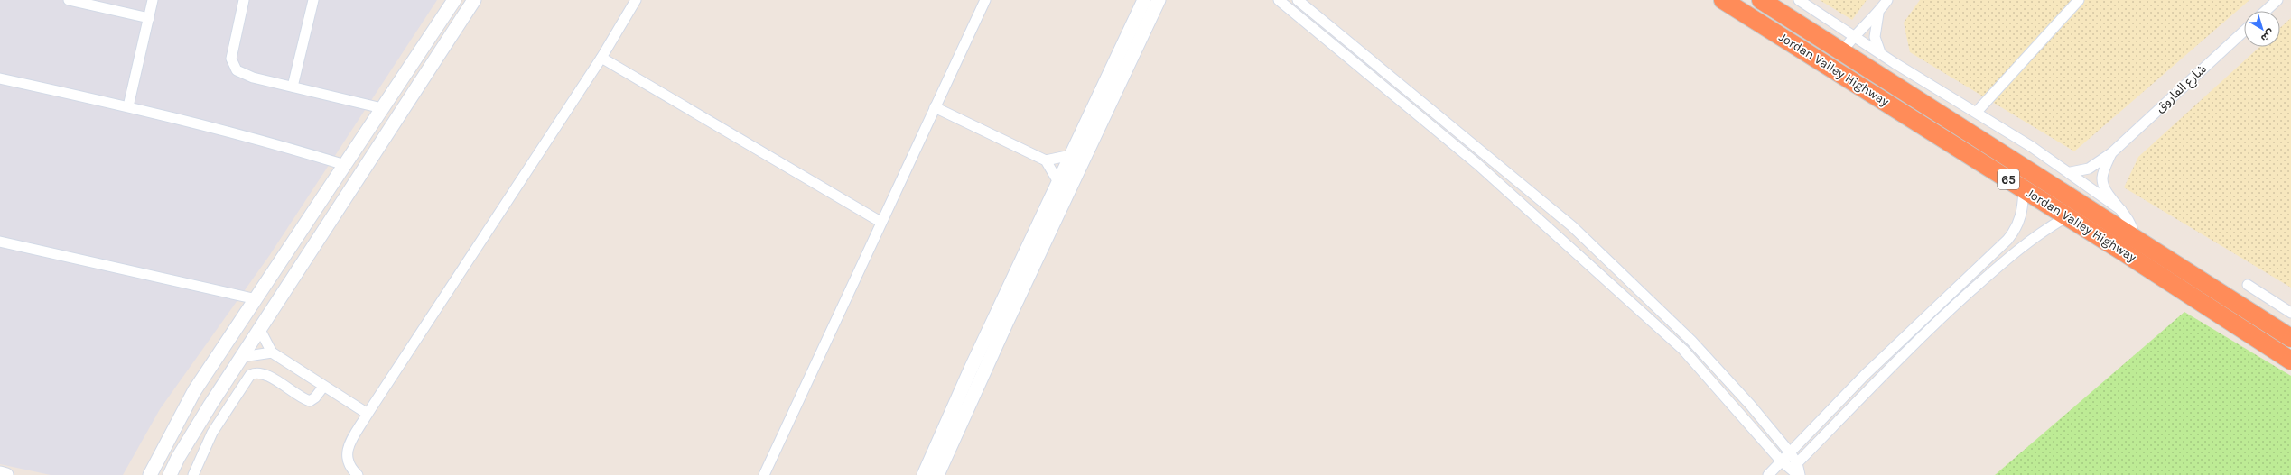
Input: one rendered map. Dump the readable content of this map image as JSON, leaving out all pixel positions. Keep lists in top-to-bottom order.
{
  "streets": {
    "highway": ["Jordan Valley Highway", "65"],
    "street": ["شارع الفاروق"]
  },
  "crossings": [
    ["Jordan Valley Highway", "شارع الفاروق"]
  ],
  "north": "bottom right"
}
